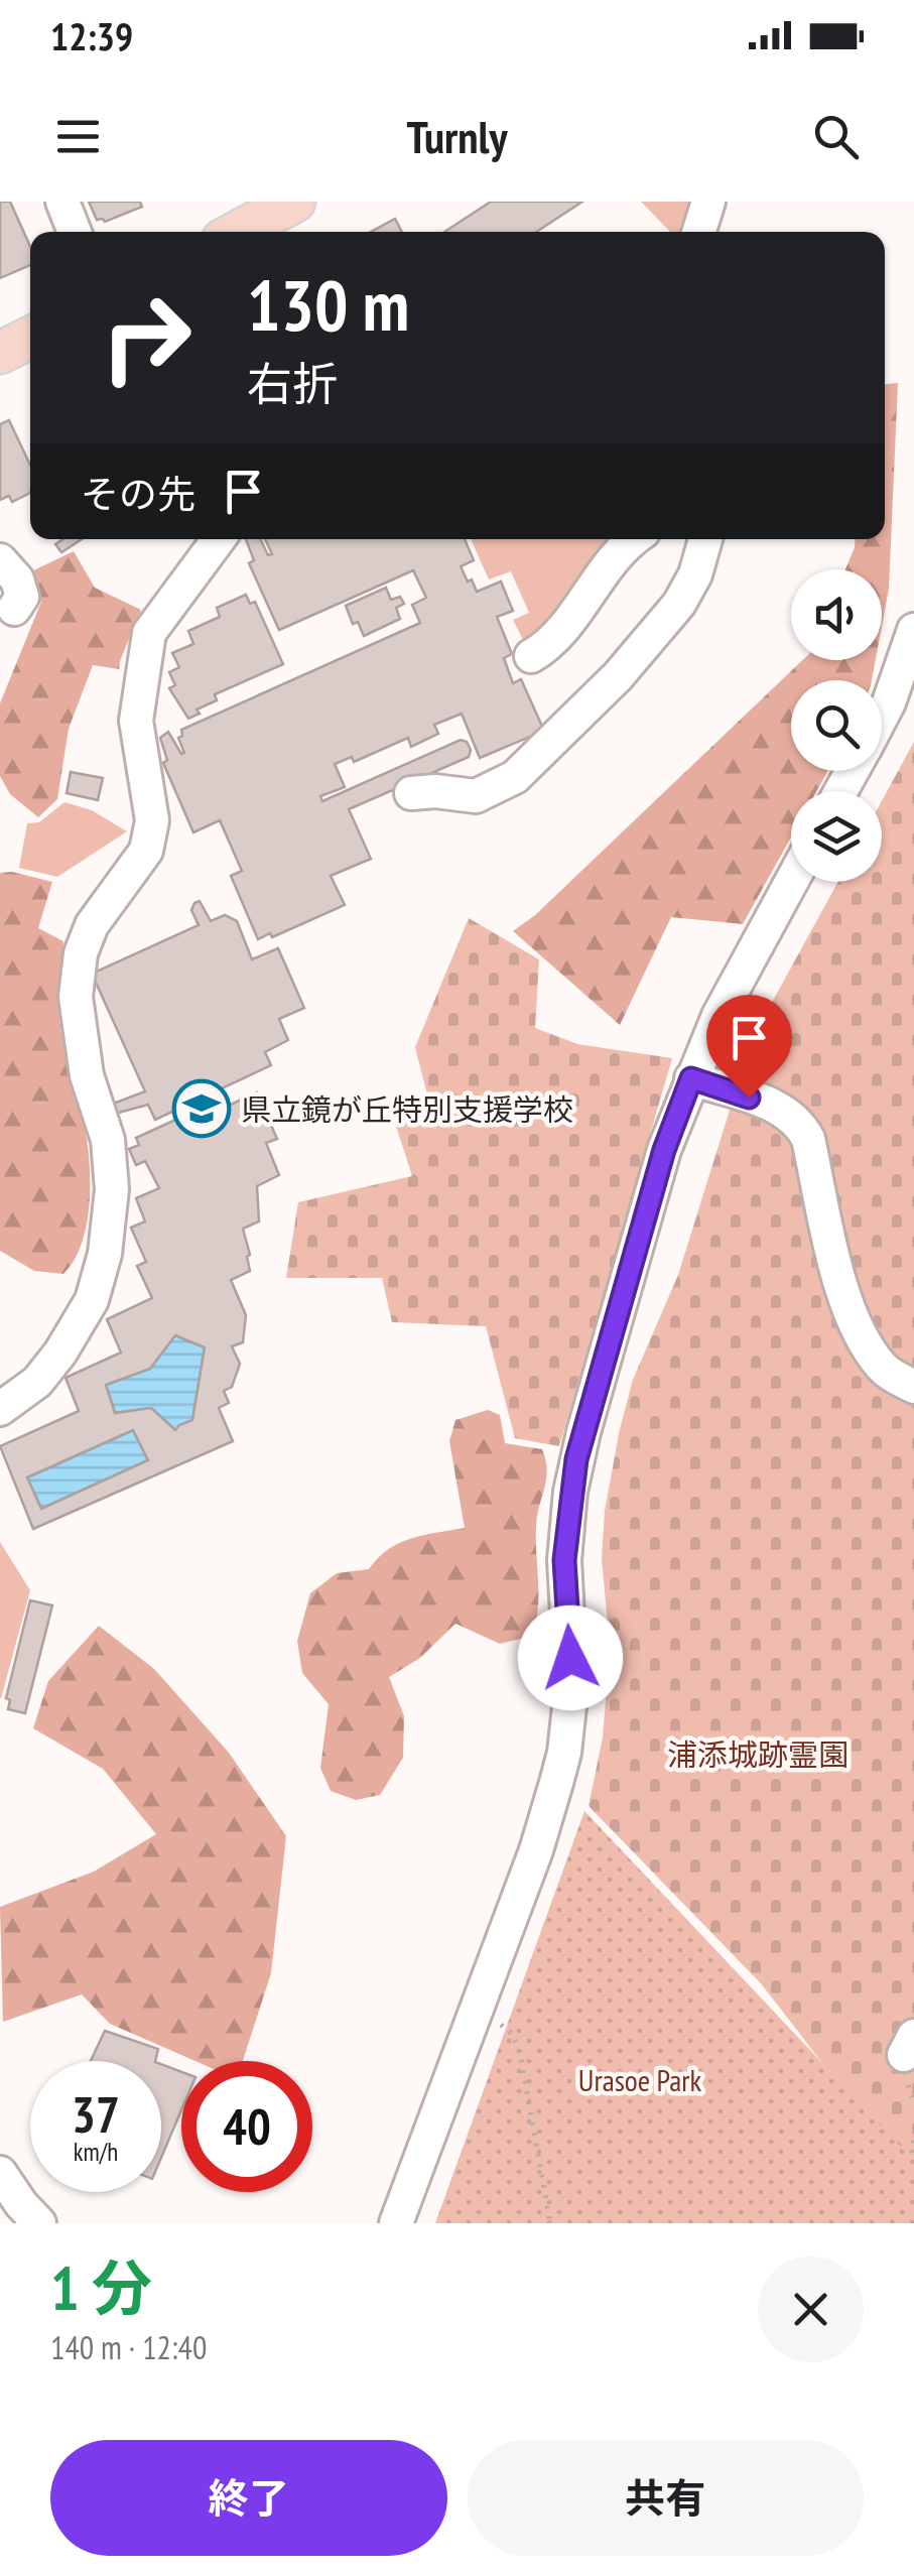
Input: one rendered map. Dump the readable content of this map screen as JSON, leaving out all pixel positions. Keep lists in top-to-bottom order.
{
  "parks": ["浦添城跡霊園", "Urasoe Park"],
  "places": {
    "school or university": ["県立鏡が丘特別支援学校"]
  },
  "page": {
    "status": "12:39",
    "header": "Turnly",
    "turn": ["130 m", "右折"],
    "then": "その先",
    "speed": "37 km/h",
    "limit": "40",
    "heading": ["1 分", "140 m · 12:40"],
    "buttons": ["終了", "共有"]
  }
}
